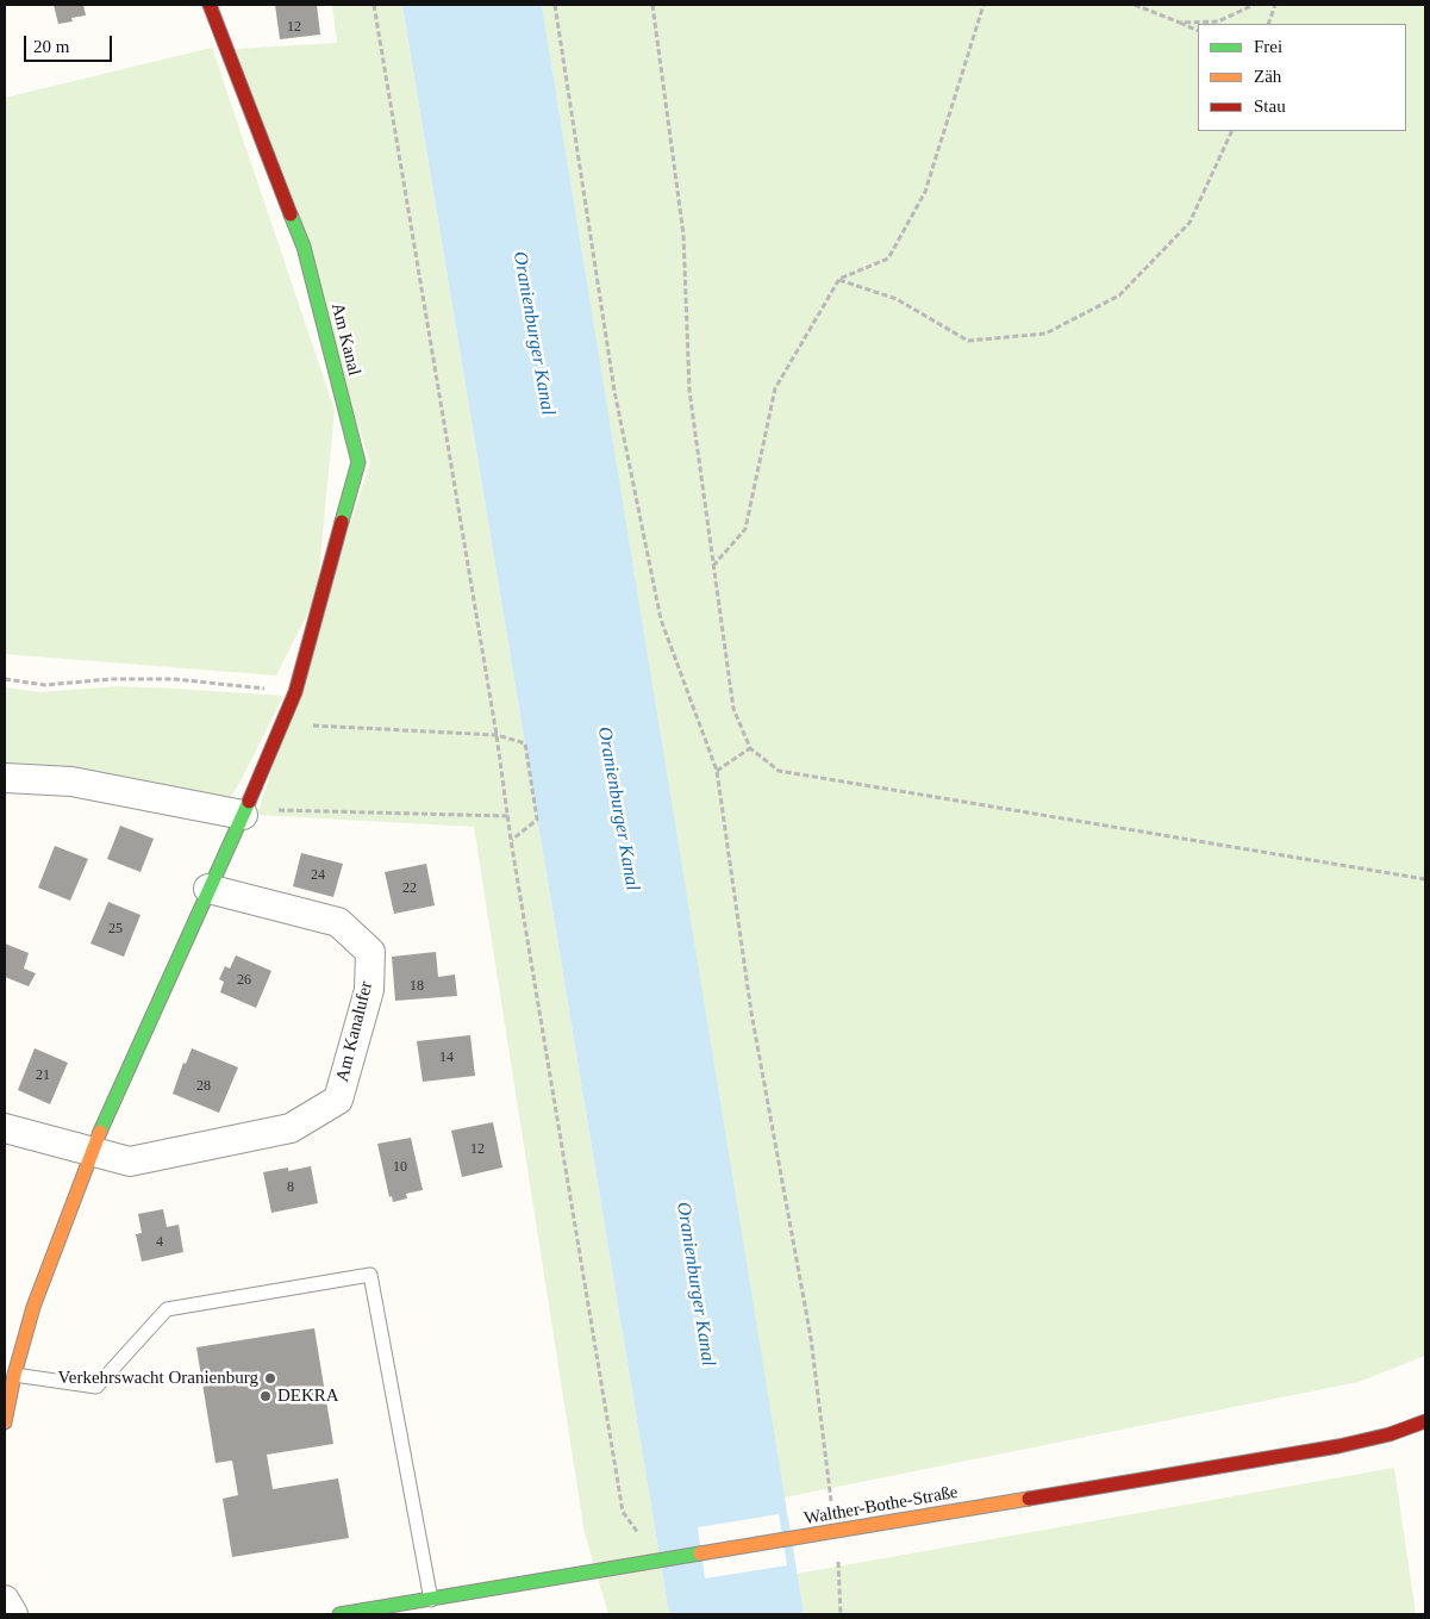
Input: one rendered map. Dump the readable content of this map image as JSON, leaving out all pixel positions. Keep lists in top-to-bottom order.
{
  "streets": {
    "street": ["Am Kanal", "Am Kanalufer", "Walther-Bothe-Straße"]
  },
  "water": ["Oranienburger Kanal"],
  "places": ["Verkehrswacht Oranienburg", "DEKRA"],
  "house_numbers": [
    "12",
    "24",
    "22",
    "25",
    "26",
    "18",
    "14",
    "21",
    "28",
    "12",
    "10",
    "8",
    "4"
  ],
  "legend": ["Frei", "Zäh", "Stau"],
  "scale_bar": "20 m"
}
